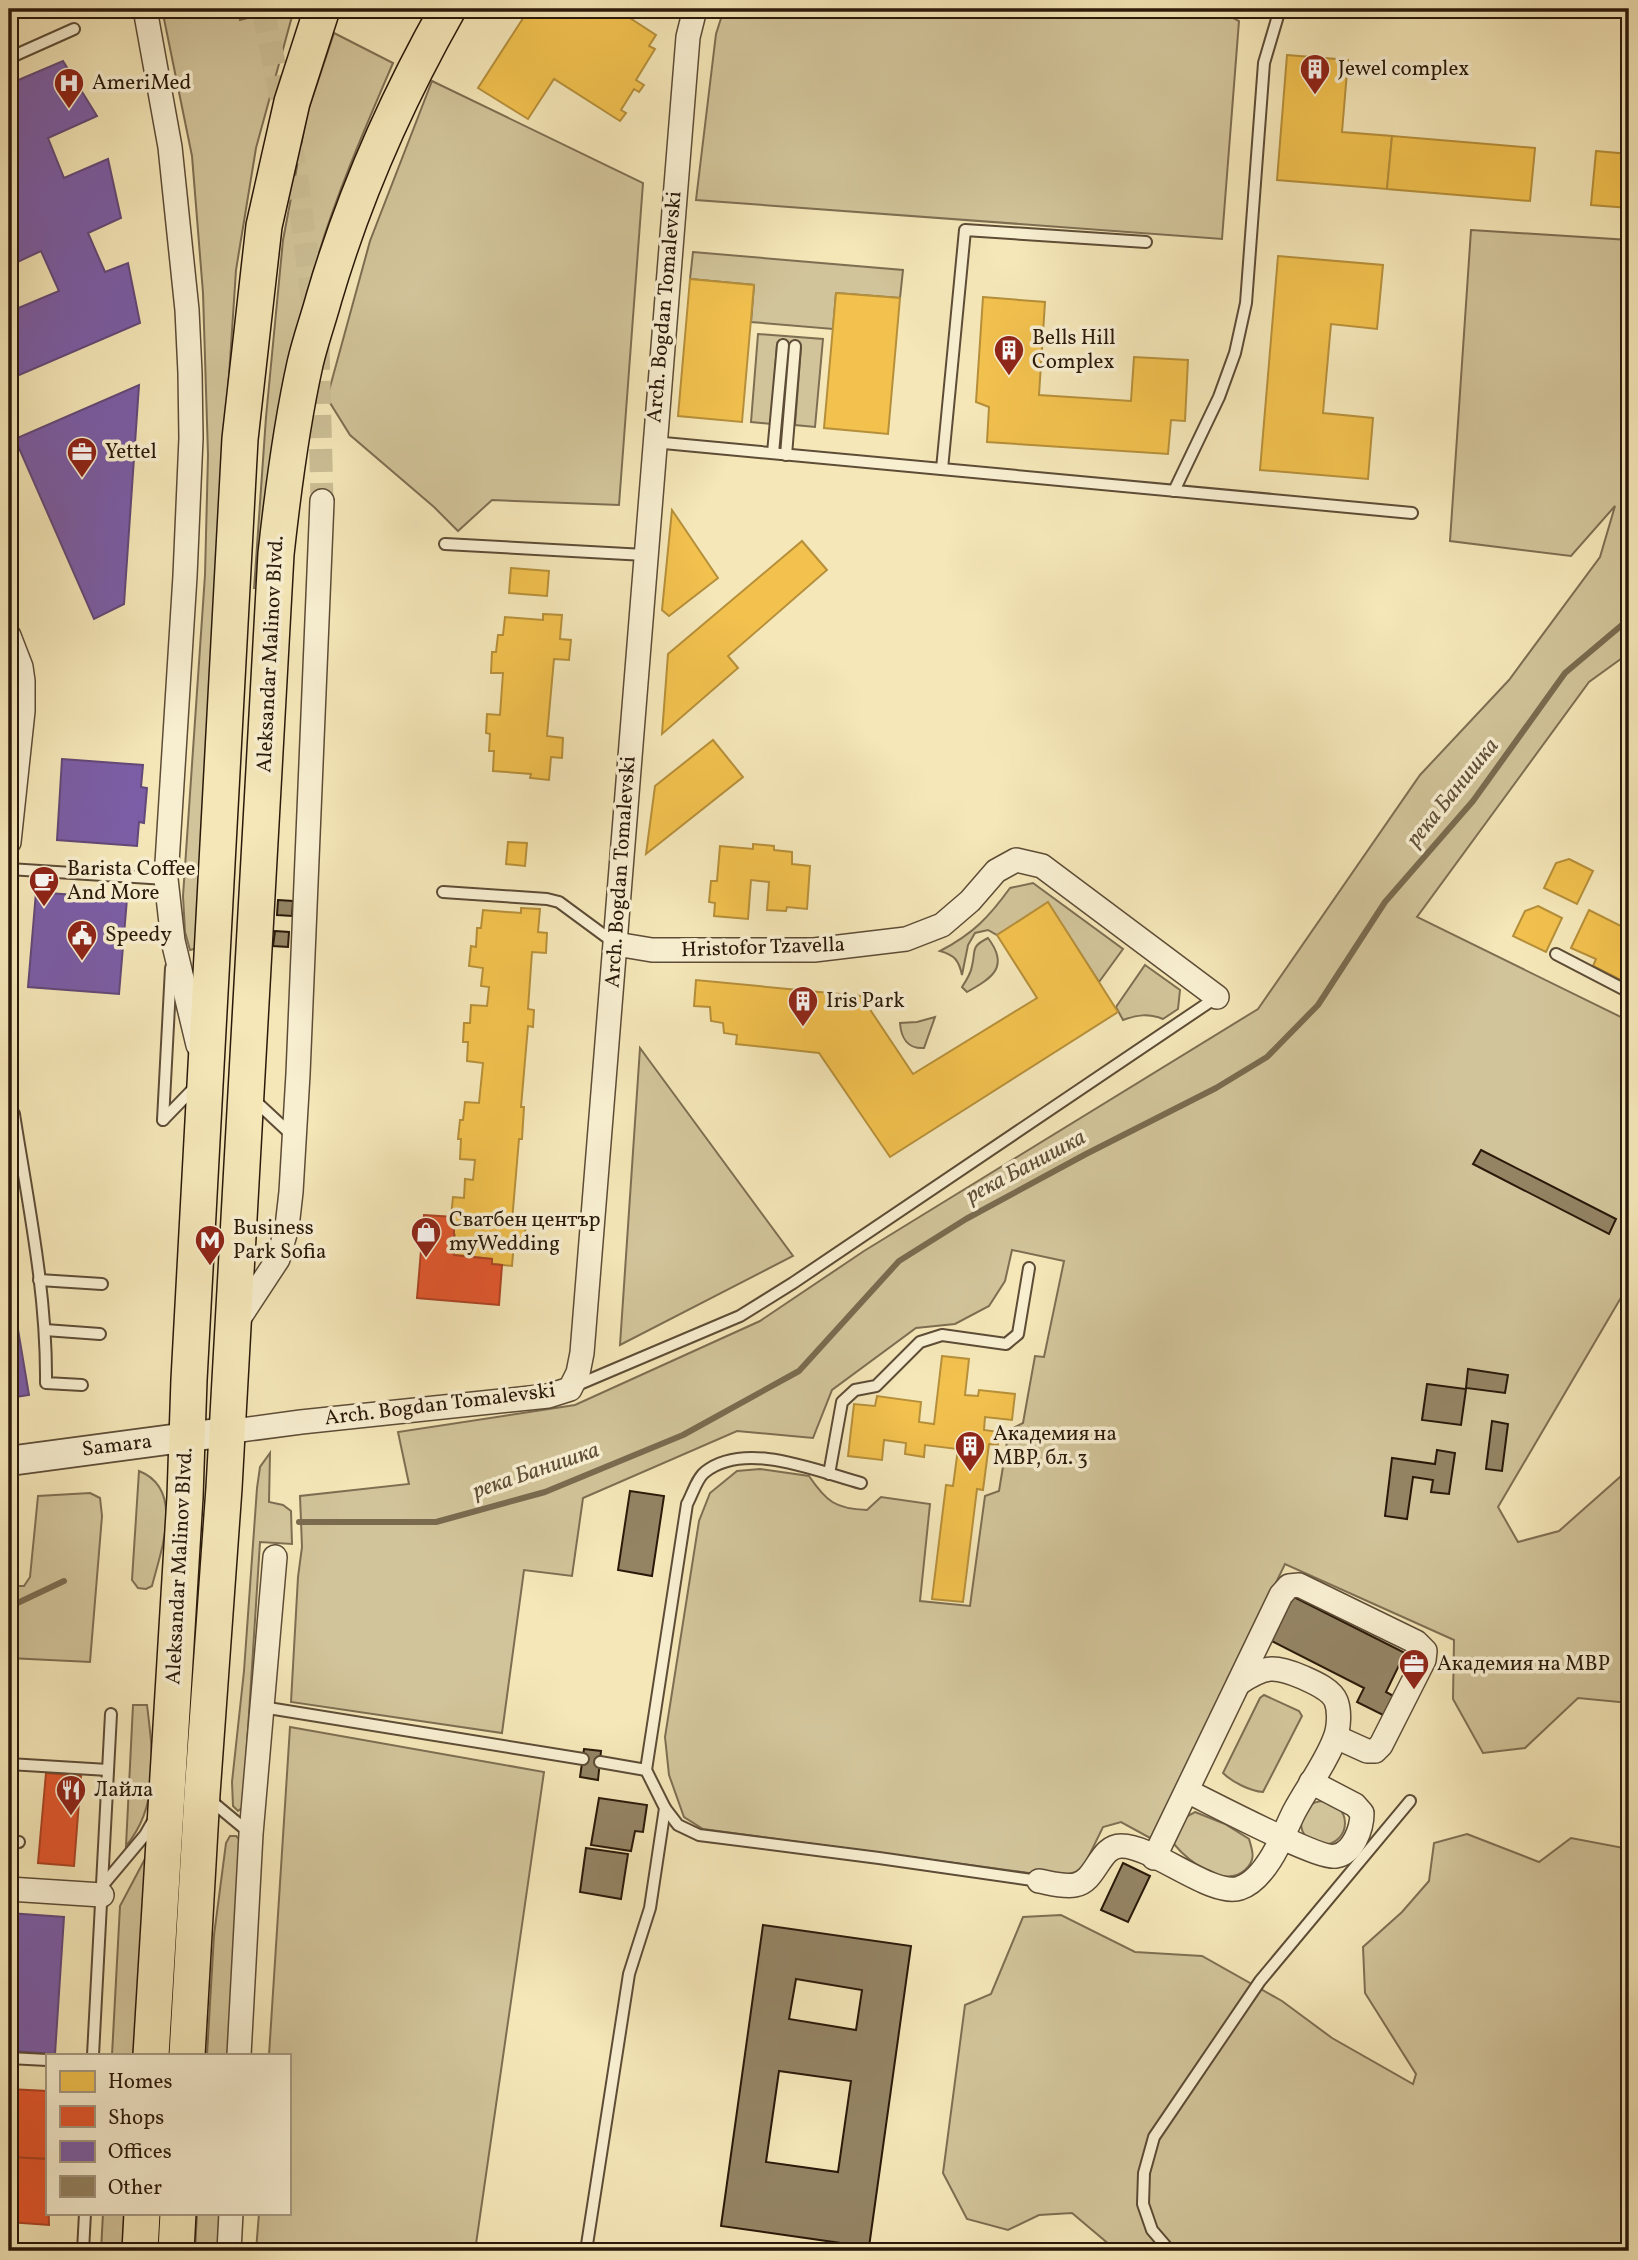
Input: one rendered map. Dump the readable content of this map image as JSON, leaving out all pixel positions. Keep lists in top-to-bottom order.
{
  "streets": {
    "main road": ["Aleksandar Malinov Blvd."],
    "street": ["Arch. Bogdan Tomalevski", "Hristofor Tzavella", "Samara"]
  },
  "crossings": [
    ["Arch. Bogdan Tomalevski", "Aleksandar Malinov Blvd."],
    ["Arch. Bogdan Tomalevski", "Hristofor Tzavella"],
    ["Arch. Bogdan Tomalevski", "Samara"],
    ["Aleksandar Malinov Blvd.", "Samara"]
  ],
  "water": ["река Банишка"],
  "places": {
    "building": [
      "Jewel complex",
      "Bells Hill Complex",
      "Iris Park",
      "Академия на МВР, бл. 3"
    ],
    "hospital": ["AmeriMed"],
    "office": ["Yettel", "Академия на МВР"],
    "cafe": ["Barista Coffee And More"],
    "public building": ["Speedy"],
    "shop": ["Сватбен център myWedding"],
    "metro station": ["Business Park Sofia"],
    "restaurant": ["Лайла"]
  },
  "legend": [
    "Homes",
    "Shops",
    "Offices",
    "Other"
  ]
}
